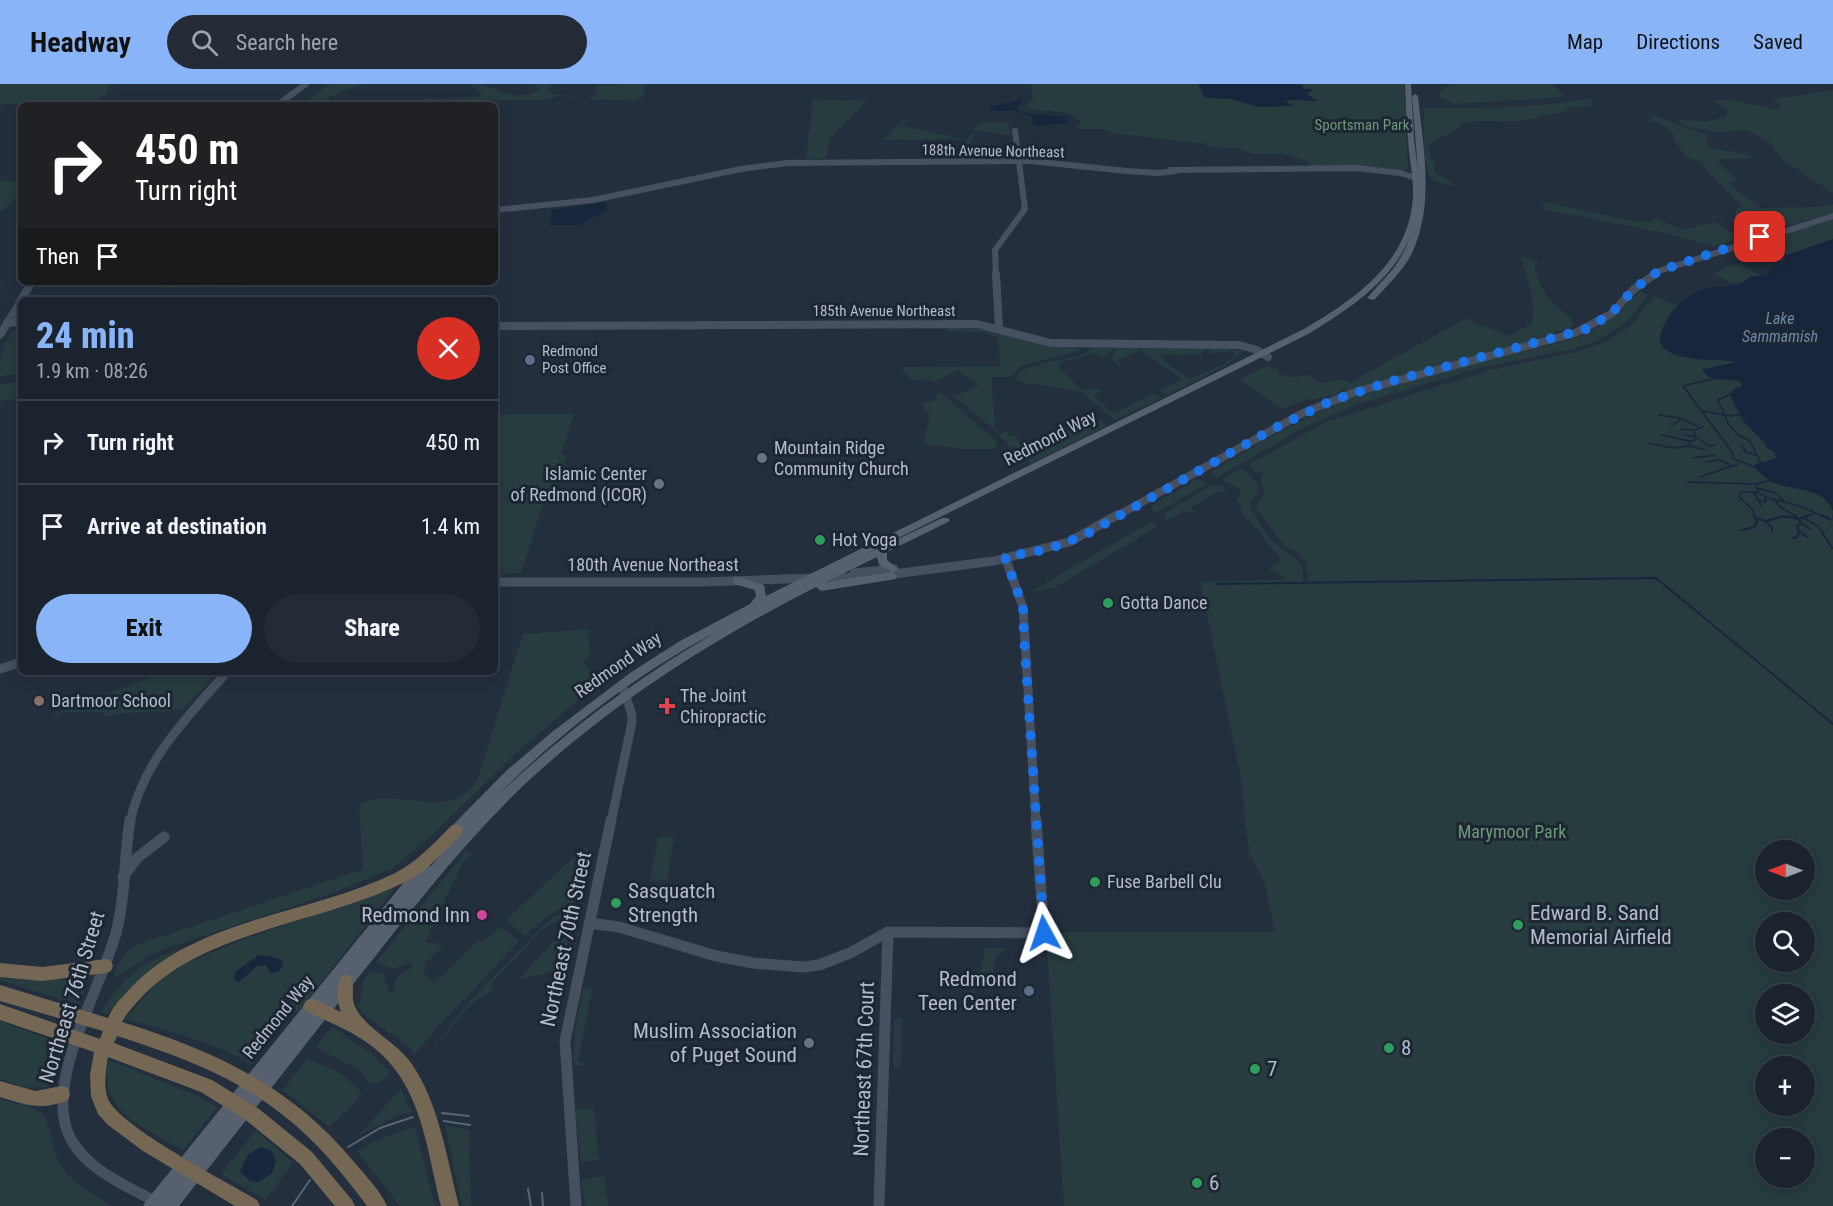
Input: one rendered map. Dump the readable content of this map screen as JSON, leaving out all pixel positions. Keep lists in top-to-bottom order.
{
  "streets": {
    "main road": ["Redmond Way"],
    "street": [
      "188th Avenue Northeast",
      "185th Avenue Northeast",
      "180th Avenue Northeast",
      "Northeast 70th Street",
      "Northeast 76th Street",
      "Northeast 67th Court"
    ]
  },
  "crossings": [
    ["185th Avenue Northeast", "Redmond Way"],
    ["Redmond Way", "180th Avenue Northeast"],
    ["Redmond Way", "Northeast 70th Street"],
    ["Redmond Way", "Northeast 76th Street"]
  ],
  "water": ["Lake Sammamish"],
  "parks": ["Sportsman Park", "Marymoor Park"],
  "places": {
    "other": [
      "Redmond Post Office",
      "Mountain Ridge Community Church",
      "Islamic Center of Redmond (ICOR)",
      "Hot Yoga",
      "Gotta Dance",
      "Dartmoor School",
      "Fuse Barbell Clu",
      "Sasquatch Strength",
      "Redmond Inn",
      "Edward B. Sand Memorial Airfield",
      "Redmond Teen Center",
      "Muslim Association of Puget Sound",
      "8",
      "7",
      "6"
    ],
    "health": ["The Joint Chiropractic"]
  },
  "north": "left",
  "page": {
    "header": "Headway",
    "search": "Search here",
    "nav": ["Map", "Directions", "Saved"],
    "turn": ["450 m", "Turn right"],
    "then": "Then",
    "heading": ["24 min", "1.9 km · 08:26"],
    "list": [
      {
        "name": "Turn right",
        "value": "450 m"
      },
      {
        "name": "Arrive at destination",
        "value": "1.4 km"
      }
    ],
    "buttons": ["Exit", "Share"],
    "map_buttons": ["+", "−"]
  }
}
